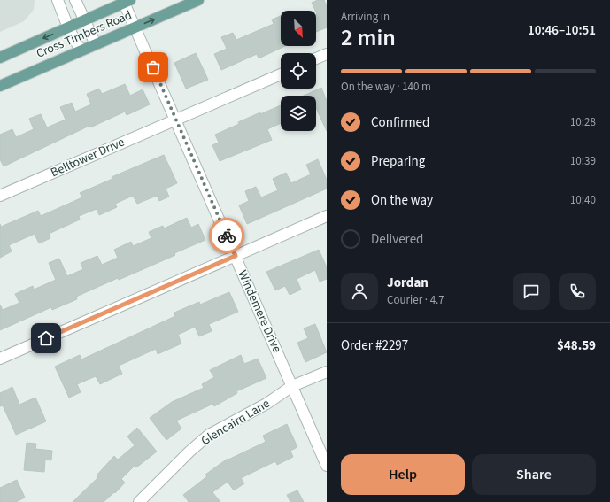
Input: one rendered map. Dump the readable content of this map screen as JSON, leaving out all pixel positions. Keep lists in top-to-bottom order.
{
  "streets": {
    "main road": ["Cross Timbers Road"],
    "street": ["Belltower Drive", "Windemere Drive", "Glencairn Lane"]
  },
  "crossings": [
    ["Cross Timbers Road", "Windemere Drive"],
    ["Belltower Drive", "Windemere Drive"],
    ["Windemere Drive", "Glencairn Lane"]
  ],
  "north": "bottom right",
  "page": {
    "heading": ["2 min", "Arriving in", "10:46–10:51"],
    "panel": [
      "Jordan",
      "Courier · 4.7",
      "Order #2297",
      "$48.59"
    ],
    "bar": "On the way · 140 m",
    "list": [
      ["Confirmed", "10:28"],
      ["Preparing", "10:39"],
      ["On the way", "10:40"],
      "Delivered"
    ],
    "buttons": ["Help", "Share"]
  }
}
